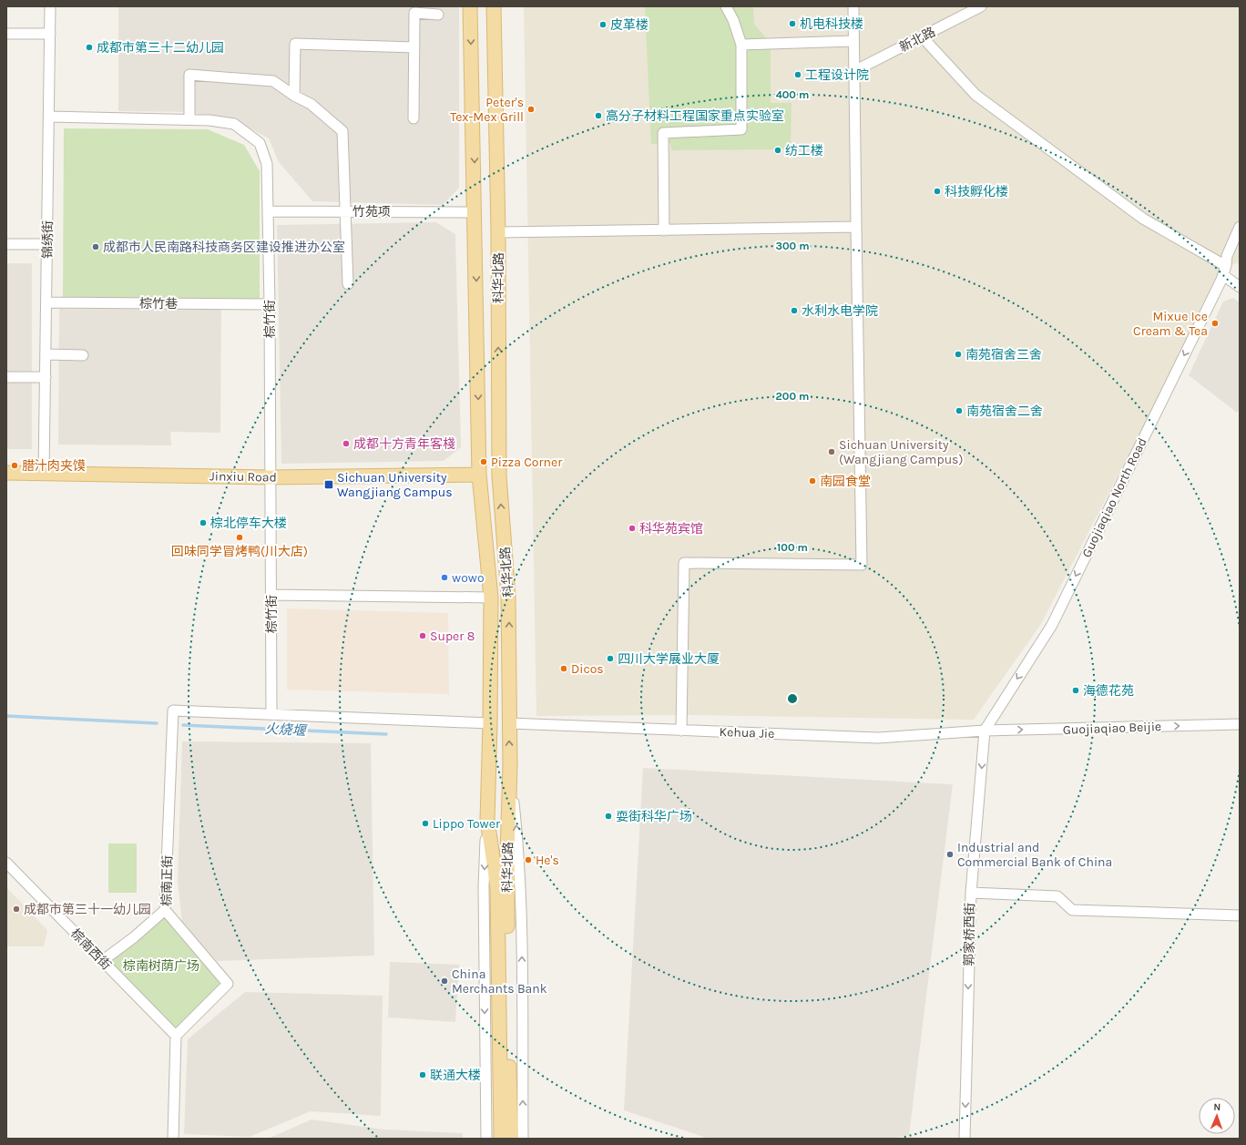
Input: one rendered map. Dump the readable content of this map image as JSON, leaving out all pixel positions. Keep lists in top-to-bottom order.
{
  "streets": {
    "main road": ["科华北路", "Jinxiu Road"],
    "street": [
      "新北路",
      "竹苑项",
      "锦绣街",
      "棕竹巷",
      "棕竹街",
      "Guojiaqiao North Road",
      "Guojiaqiao Beijie",
      "Kehua Jie",
      "棕南正街",
      "郭家桥西街",
      "棕南西街"
    ]
  },
  "crossings": [
    ["竹苑项", "科华北路"],
    ["竹苑项", "棕竹街"],
    ["锦绣街", "棕竹巷"],
    ["锦绣街", "棕竹街"],
    ["锦绣街", "Jinxiu Road"],
    ["科华北路", "Jinxiu Road"],
    ["科华北路", "Kehua Jie"],
    ["棕竹巷", "棕竹街"],
    ["棕竹街", "Jinxiu Road"],
    ["棕竹街", "棕南正街"],
    ["Guojiaqiao North Road", "Guojiaqiao Beijie"],
    ["Guojiaqiao North Road", "Kehua Jie"],
    ["Guojiaqiao North Road", "郭家桥西街"],
    ["Guojiaqiao Beijie", "Kehua Jie"],
    ["Guojiaqiao Beijie", "郭家桥西街"],
    ["Kehua Jie", "郭家桥西街"],
    ["棕南正街", "棕南西街"]
  ],
  "one_way": ["Guojiaqiao North Road", "Guojiaqiao Beijie", "郭家桥西街"],
  "water": ["火烧堰"],
  "parks": ["棕南树荫广场"],
  "places": {
    "other": [
      "机电科技楼",
      "皮革楼",
      "成都市第三十二幼儿园",
      "工程设计院",
      "Peter's Tex-Mex Grill",
      "高分子材料工程国家重点实验室",
      "纺工楼",
      "科技孵化楼",
      "成都市人民南路科技商务区建设推进办公室",
      "水利水电学院",
      "Mixue Ice Cream & Tea",
      "南苑宿舍三舍",
      "南苑宿舍二舍",
      "成都十方青年客棧",
      "Sichuan University (Wangjiang Campus)",
      "Pizza Corner",
      "腊汁肉夹馍",
      "南园食堂",
      "棕北停车大楼",
      "科华苑宾馆",
      "回味同学冒烤鸭(川大店)",
      "wowo",
      "Super 8",
      "四川大学展业大厦",
      "Dicos",
      "海德花苑",
      "耍街科华广场",
      "Lippo Tower",
      "Industrial and Commercial Bank of China",
      "He's",
      "成都市第三十一幼儿园",
      "China Merchants Bank",
      "联通大楼"
    ],
    "transit": ["Sichuan University Wangjiang Campus"]
  },
  "north": "top",
  "rings": [
    "400 m",
    "300 m",
    "200 m",
    "100 m"
  ]
}
